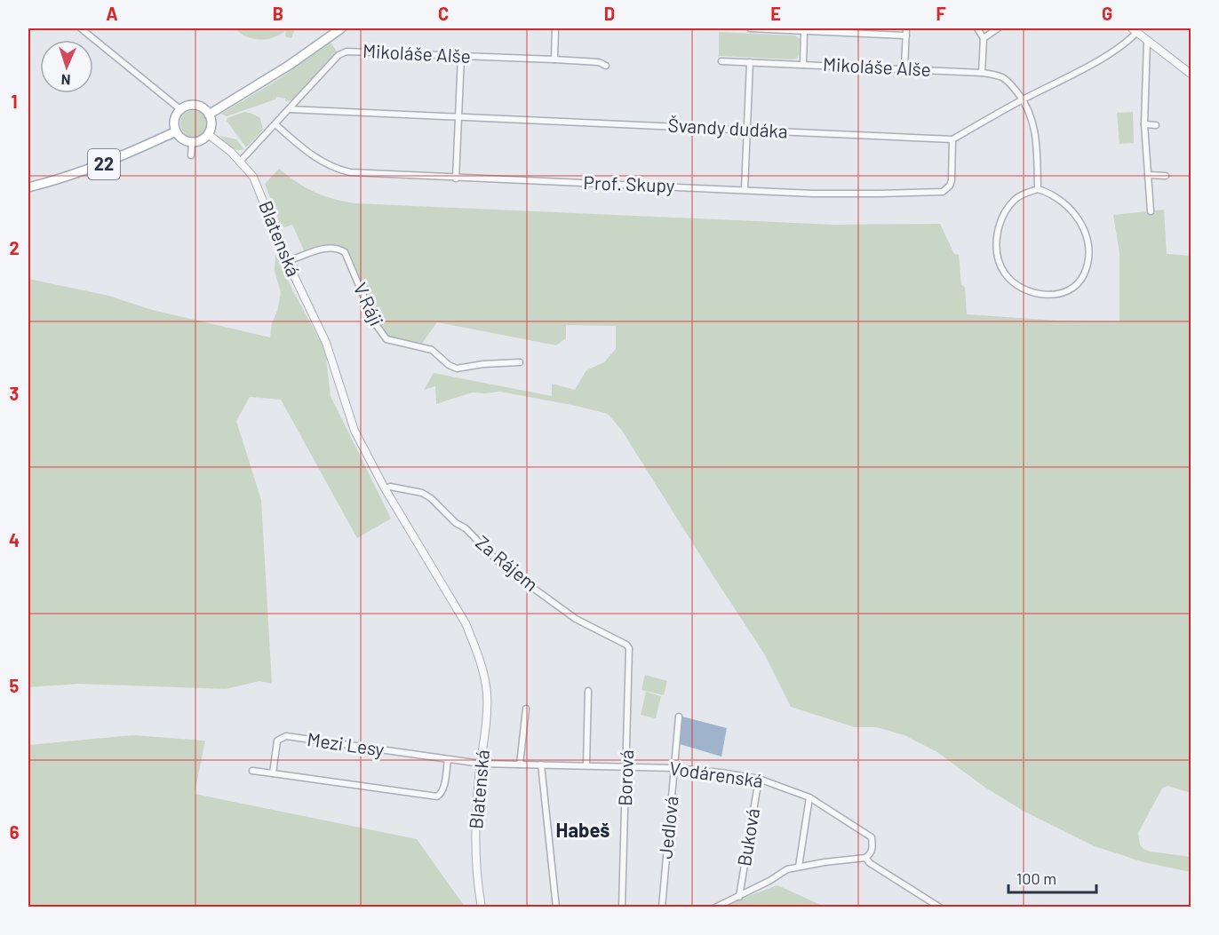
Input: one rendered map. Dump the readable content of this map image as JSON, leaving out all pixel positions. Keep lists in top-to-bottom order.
{
  "streets": {
    "main road": ["22"],
    "street": [
      "Mikoláše Alše",
      "Švandy dudáka",
      "Prof. Skupy",
      "Blatenská",
      "V Ráji",
      "Za Rájem",
      "Mezi Lesy",
      "Vodárenská",
      "Borová",
      "Jedlová",
      "Buková"
    ]
  },
  "crossings": [
    ["Mikoláše Alše", "Švandy dudáka"],
    ["Mikoláše Alše", "Prof. Skupy"],
    ["Mikoláše Alše", "Blatenská"],
    ["Švandy dudáka", "Prof. Skupy"],
    ["22", "Blatenská"],
    ["Blatenská", "V Ráji"],
    ["Blatenská", "Za Rájem"],
    ["Blatenská", "Mezi Lesy"],
    ["Blatenská", "Vodárenská"],
    ["Za Rájem", "Borová"],
    ["Mezi Lesy", "Vodárenská"],
    ["Vodárenská", "Borová"],
    ["Vodárenská", "Jedlová"],
    ["Vodárenská", "Buková"]
  ],
  "districts": ["Habeš"],
  "scale_bar": "100 m",
  "north": "bottom",
  "grid": {
    "columns": [
      "A",
      "B",
      "C",
      "D",
      "E",
      "F",
      "G"
    ],
    "rows": [
      "1",
      "2",
      "3",
      "4",
      "5",
      "6"
    ]
  }
}
